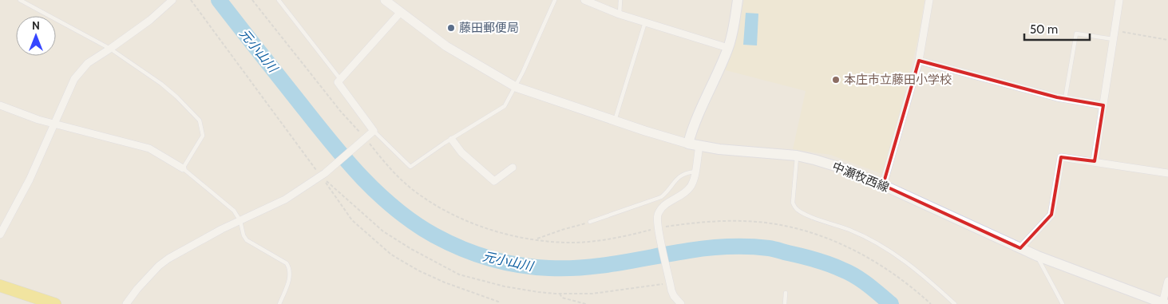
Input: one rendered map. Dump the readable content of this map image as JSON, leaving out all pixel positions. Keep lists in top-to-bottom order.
{
  "streets": {
    "main road": ["中瀬牧西線"]
  },
  "water": ["元小山川"],
  "places": ["藤田郵便局", "本庄市立藤田小学校"],
  "scale_bar": "50 m",
  "north": "top"
}
